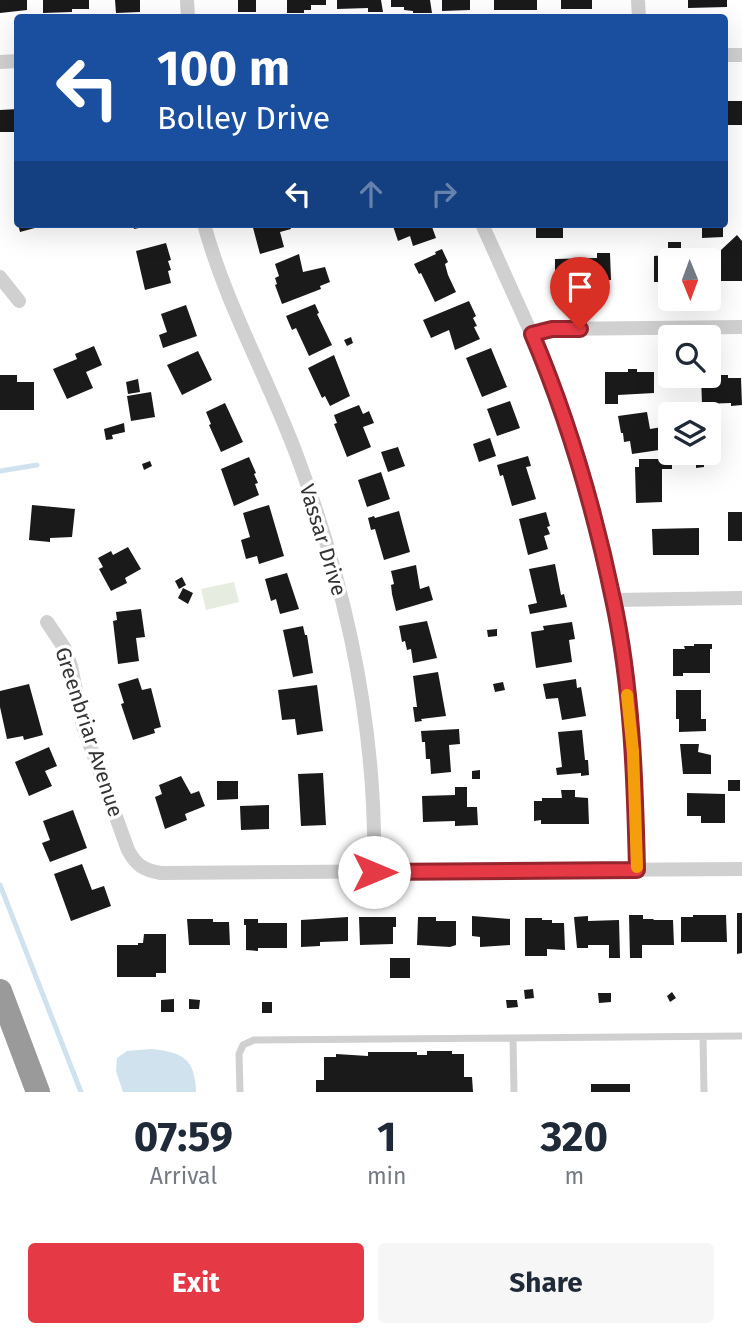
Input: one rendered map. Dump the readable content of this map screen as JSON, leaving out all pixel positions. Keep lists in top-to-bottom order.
{
  "streets": {
    "street": ["Vassar Drive", "Greenbriar Avenue"]
  },
  "crossings": [
    ["Vassar Drive", "Greenbriar Avenue"]
  ],
  "north": "bottom",
  "page": {
    "turn": ["100 m", "Bolley Drive"],
    "eta": [
      "07:59",
      "Arrival",
      "1",
      "min",
      "320",
      "m"
    ],
    "buttons": ["Exit", "Share"]
  }
}
